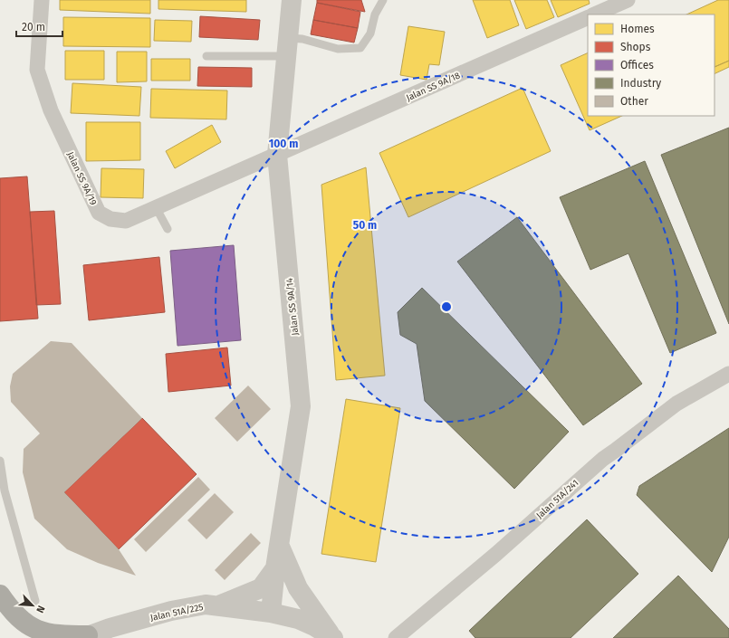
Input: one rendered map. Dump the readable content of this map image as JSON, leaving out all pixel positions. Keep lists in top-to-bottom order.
{
  "streets": {
    "street": [
      "Jalan SS 9A/18",
      "Jalan SS 9A/19",
      "Jalan SS 9A/14",
      "Jalan 51A/241",
      "Jalan 51A/225"
    ]
  },
  "crossings": [
    ["Jalan SS 9A/18", "Jalan SS 9A/19"],
    ["Jalan SS 9A/18", "Jalan SS 9A/14"],
    ["Jalan SS 9A/19", "Jalan SS 9A/14"],
    ["Jalan SS 9A/14", "Jalan 51A/225"]
  ],
  "legend": [
    "Homes",
    "Shops",
    "Offices",
    "Industry",
    "Other"
  ],
  "scale_bar": "20 m",
  "north": "bottom right",
  "rings": ["100 m", "50 m"]
}
